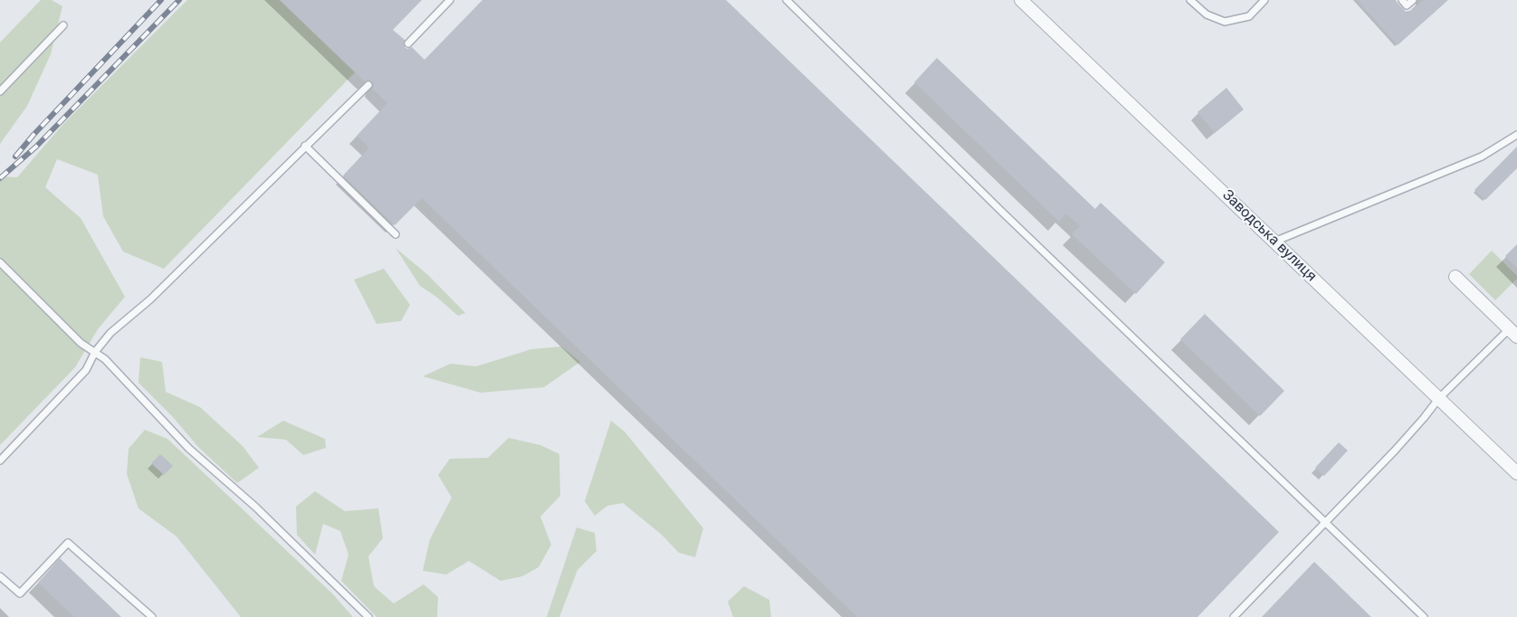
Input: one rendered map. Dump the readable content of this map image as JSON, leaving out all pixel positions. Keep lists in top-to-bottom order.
{
  "streets": {
    "street": ["Заводська вулиця"]
  }
}
